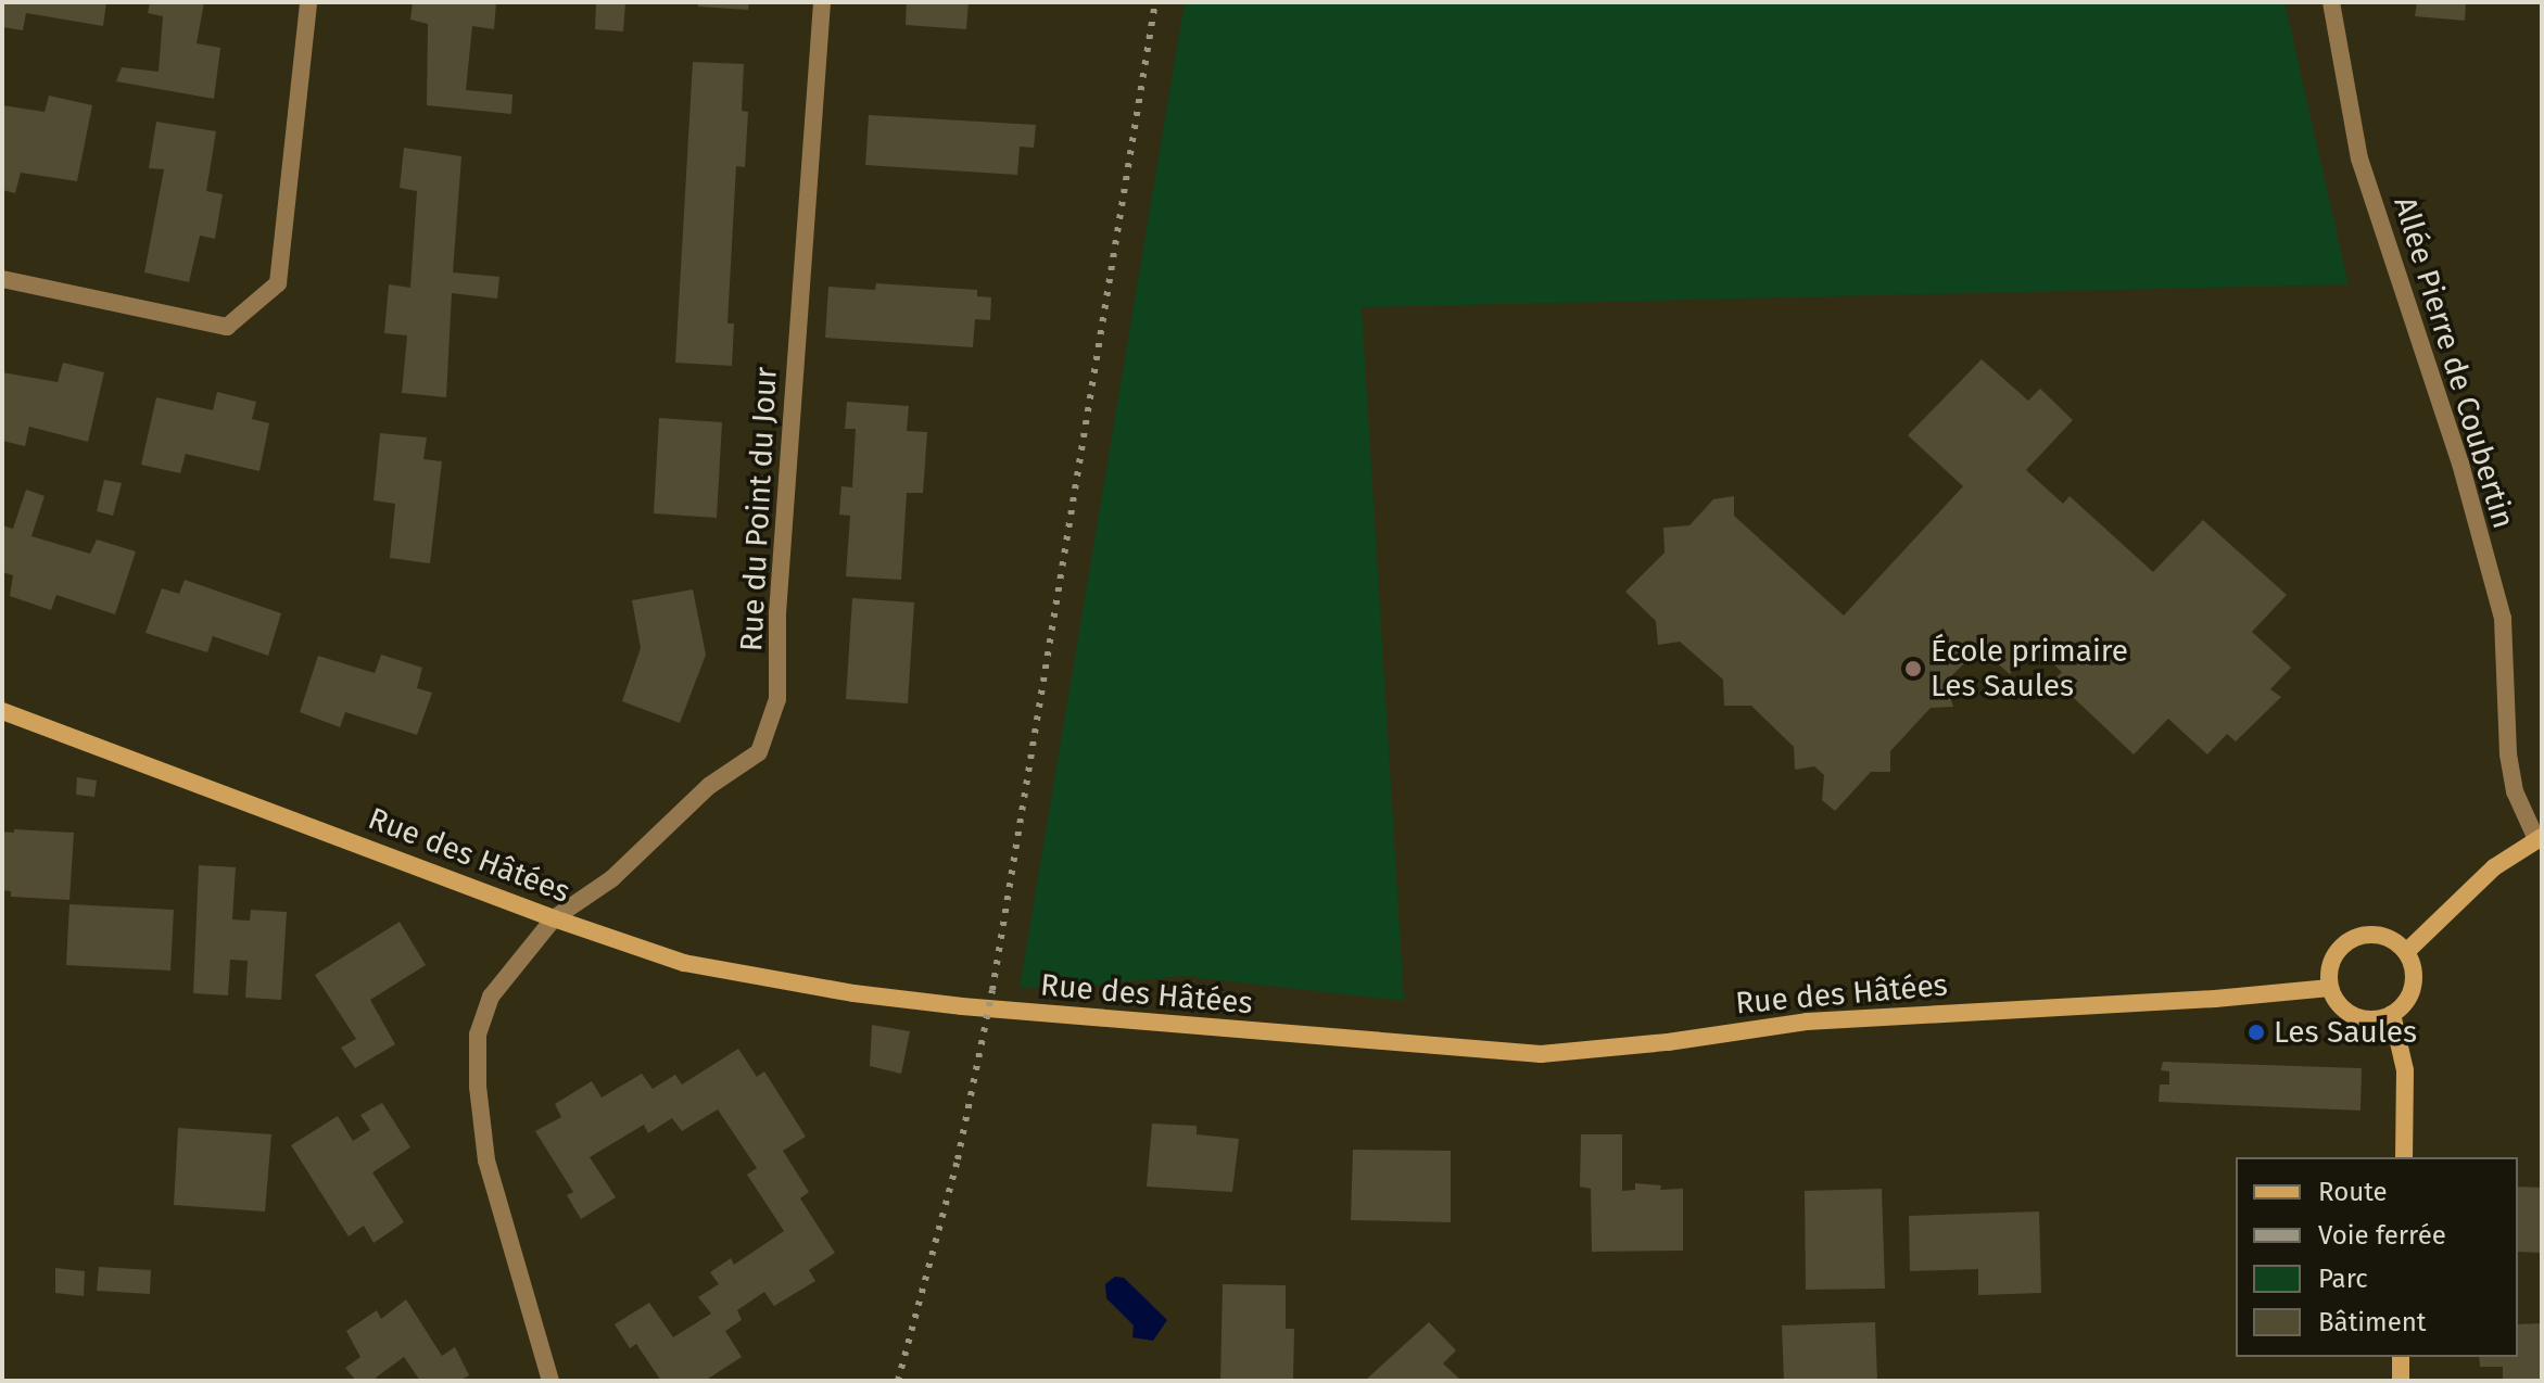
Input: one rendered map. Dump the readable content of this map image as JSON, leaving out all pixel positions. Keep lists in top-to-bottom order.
{
  "streets": {
    "street": ["Allée Pierre de Coubertin", "Rue du Point du Jour", "Rue des Hâtées"]
  },
  "crossings": [
    ["Rue du Point du Jour", "Rue des Hâtées"]
  ],
  "places": ["École primaire Les Saules", "Les Saules"],
  "legend": [
    "Route",
    "Voie ferrée",
    "Parc",
    "Bâtiment"
  ]
}
